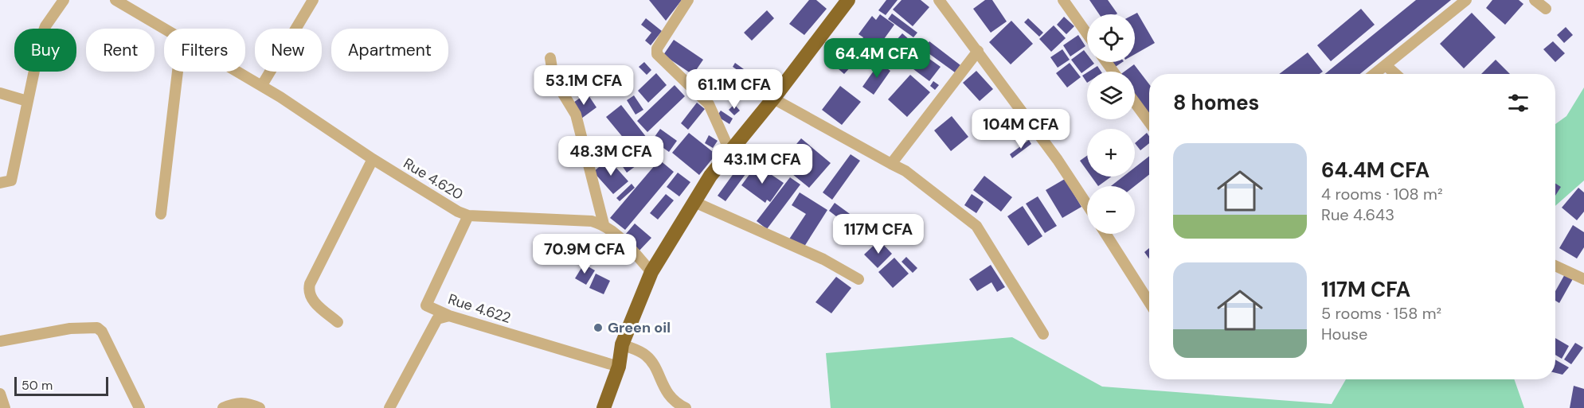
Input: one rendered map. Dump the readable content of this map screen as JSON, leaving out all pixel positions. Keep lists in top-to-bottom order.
{
  "streets": {
    "street": ["Rue 4.620", "Rue 4.622"]
  },
  "crossings": [
    ["Rue 4.620", "Rue 4.622"]
  ],
  "places": ["Green oil"],
  "scale_bar": "50 m",
  "page": {
    "map_buttons": ["+", "−"],
    "chip": [
      "Buy",
      "Rent",
      "Filters",
      "New",
      "Apartment"
    ],
    "price": [
      "64.4M CFA",
      "53.1M CFA",
      "61.1M CFA",
      "104M CFA",
      "48.3M CFA",
      "43.1M CFA",
      "117M CFA",
      "70.9M CFA"
    ],
    "heading": "8 homes",
    "list": [
      {
        "name": "64.4M CFA",
        "note": "4 rooms · 108 m² · Rue 4.643"
      },
      {
        "name": "117M CFA",
        "note": "5 rooms · 158 m² · House"
      }
    ],
    "scale": "50 m"
  }
}
